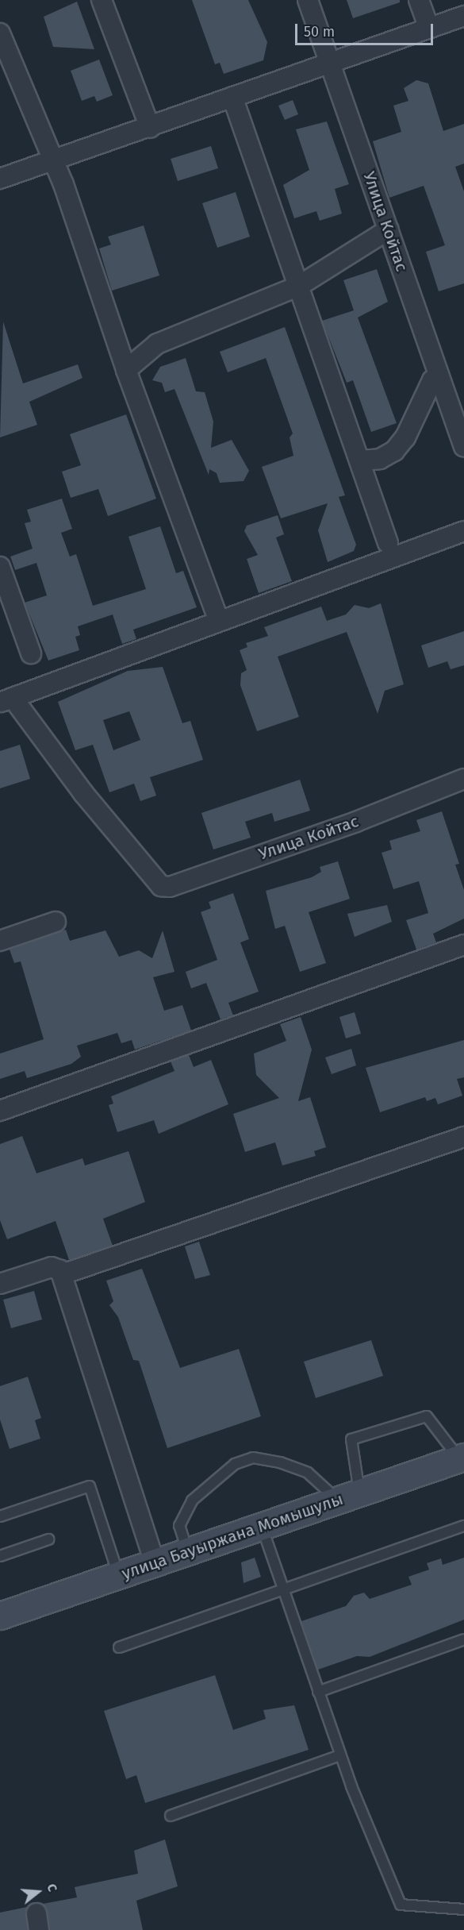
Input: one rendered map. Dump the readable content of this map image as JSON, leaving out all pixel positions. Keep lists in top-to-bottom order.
{
  "streets": {
    "street": ["Улица Койтас", "улица Бауыржана Момышулы"]
  },
  "scale_bar": "50 m",
  "north": "right"
}
